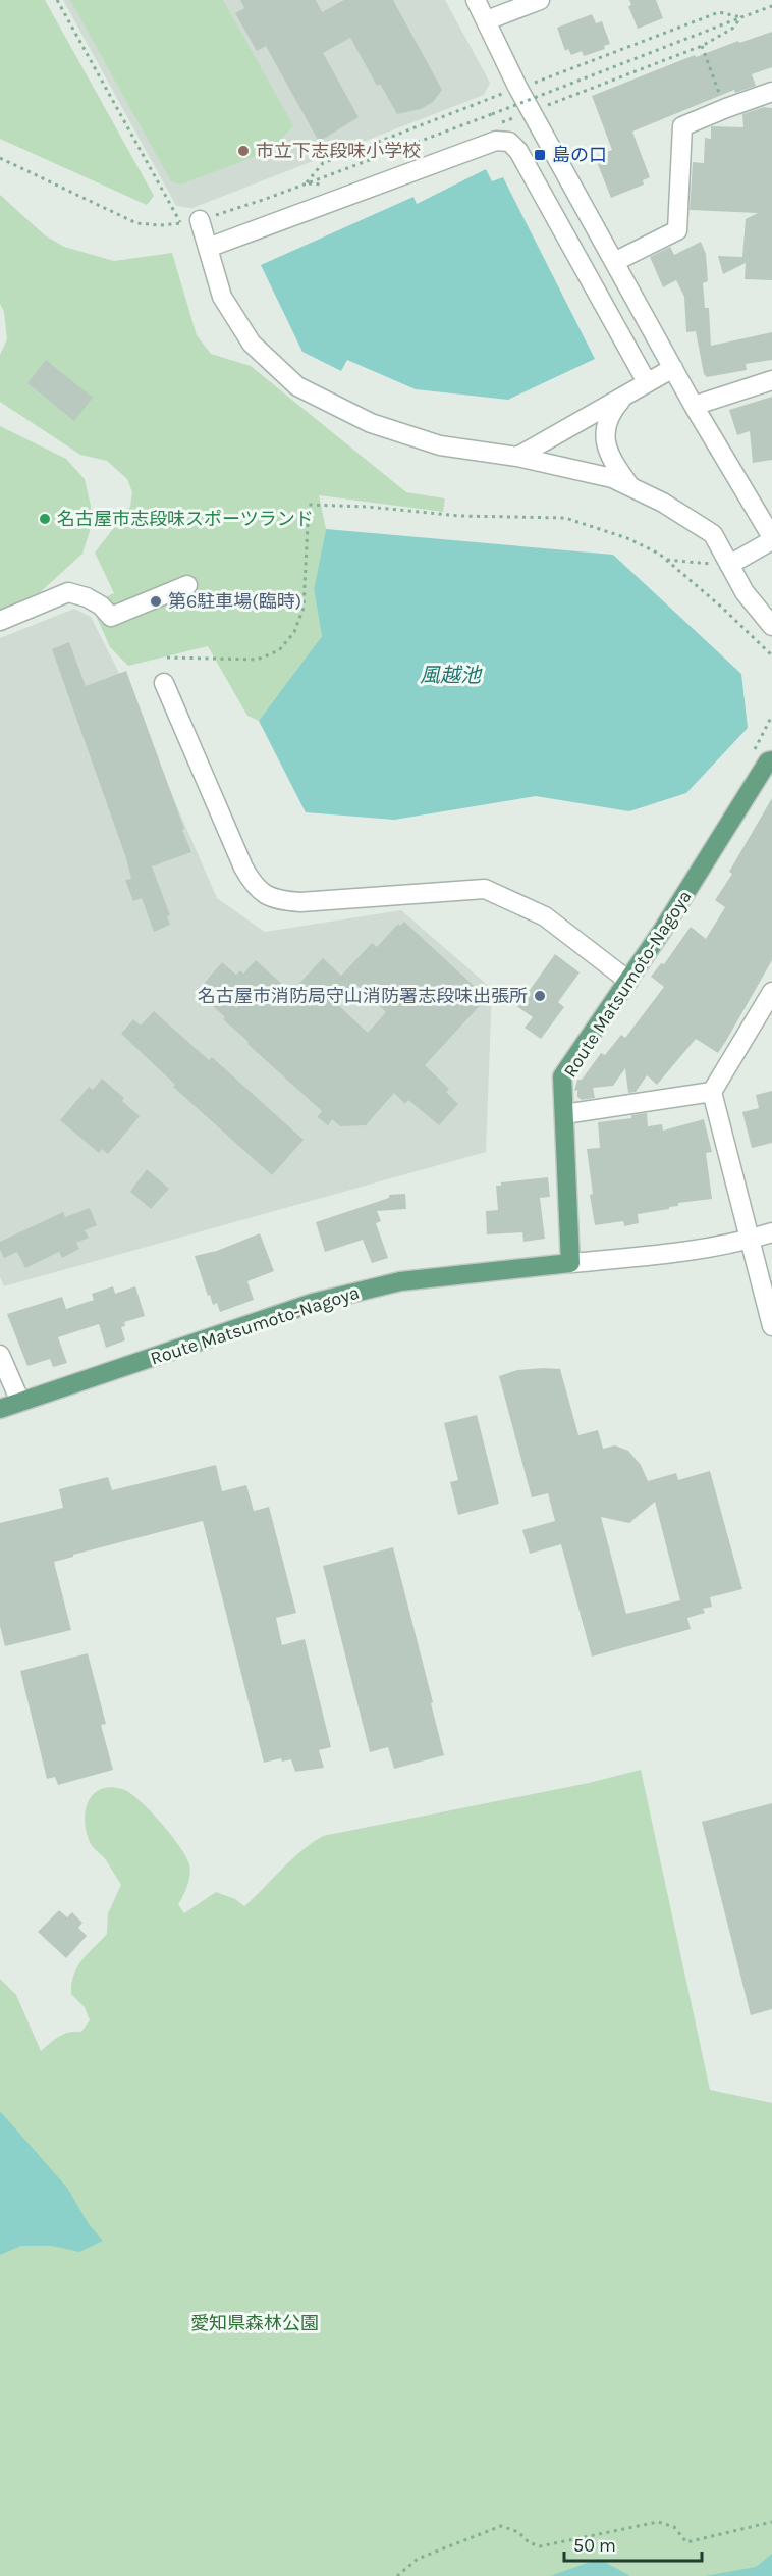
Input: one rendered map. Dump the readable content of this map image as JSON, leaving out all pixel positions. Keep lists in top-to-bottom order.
{
  "streets": {
    "main road": ["Route Matsumoto-Nagoya"]
  },
  "water": ["風越池"],
  "parks": ["愛知県森林公園"],
  "places": {
    "other": [
      "市立下志段味小学校",
      "名古屋市志段味スポーツランド",
      "第6駐車場(臨時)",
      "名古屋市消防局守山消防署志段味出張所"
    ],
    "transit": ["島の口"]
  },
  "scale_bar": "50 m"
}
